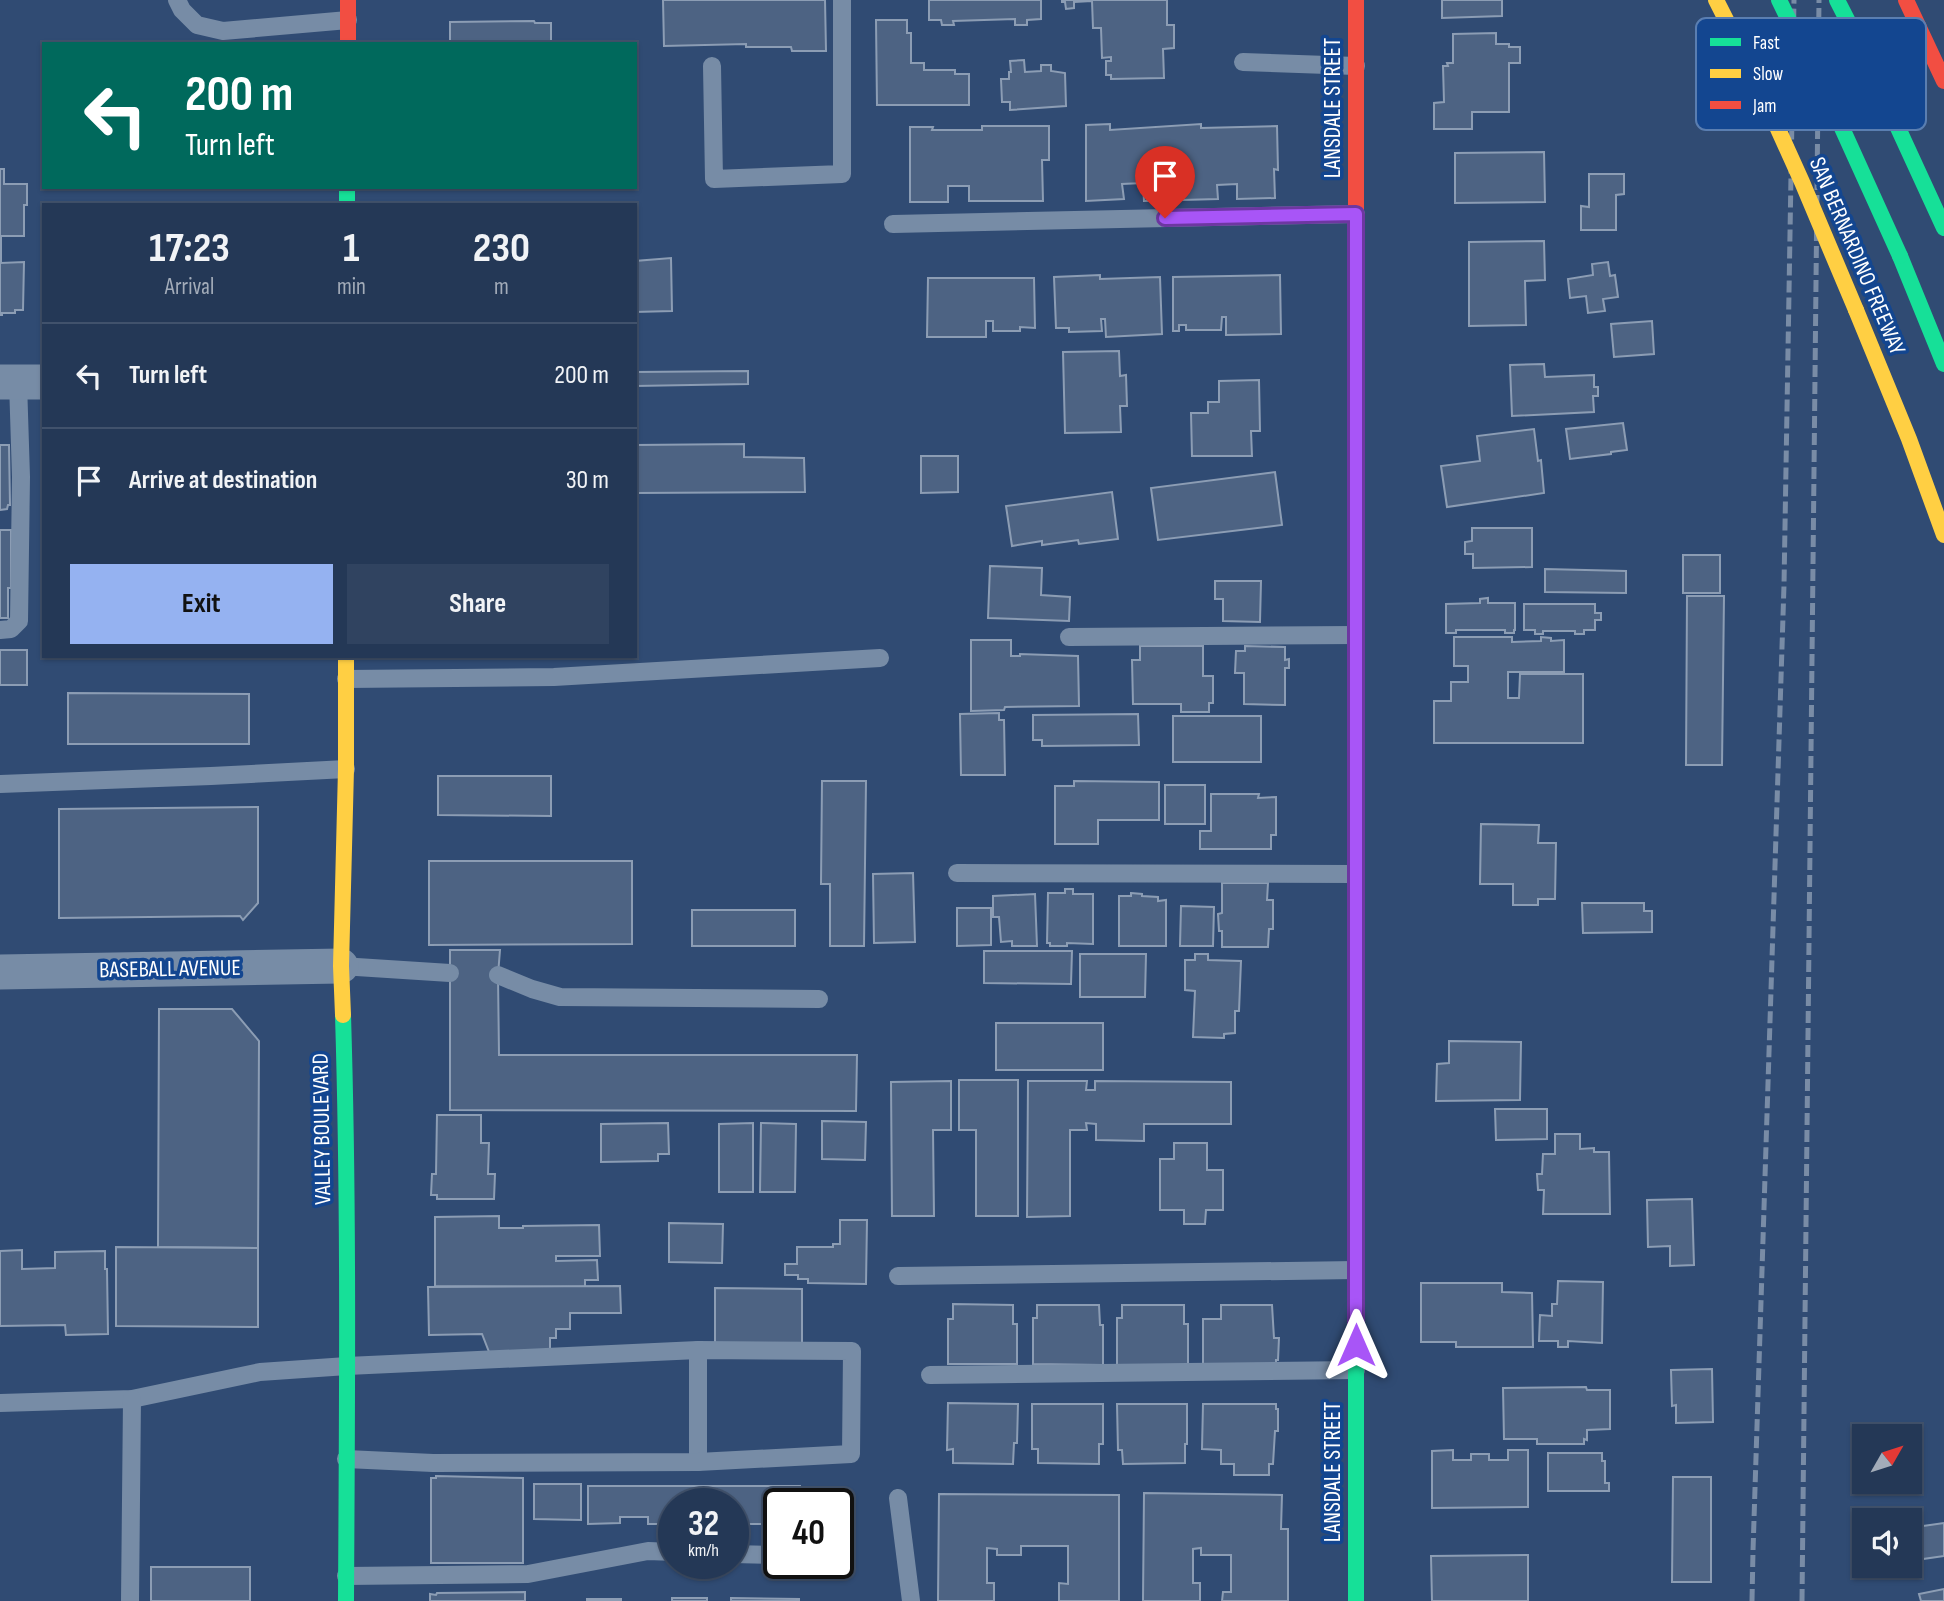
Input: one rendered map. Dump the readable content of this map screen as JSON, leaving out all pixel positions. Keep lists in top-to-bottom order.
{
  "streets": {
    "main road": ["LANSDALE STREET", "SAN BERNARDINO FREEWAY", "VALLEY BOULEVARD"],
    "street": ["BASEBALL AVENUE"]
  },
  "crossings": [
    ["BASEBALL AVENUE", "VALLEY BOULEVARD"]
  ],
  "legend": ["Fast", "Slow", "Jam"],
  "north": "top right",
  "page": {
    "turn": ["200 m", "Turn left"],
    "eta": [
      "17:23",
      "Arrival",
      "1",
      "min",
      "230",
      "m"
    ],
    "list": [
      {
        "name": "Turn left",
        "value": "200 m"
      },
      {
        "name": "Arrive at destination",
        "value": "30 m"
      }
    ],
    "buttons": ["Exit", "Share"],
    "speed": "32 km/h",
    "limit": "40"
  }
}
